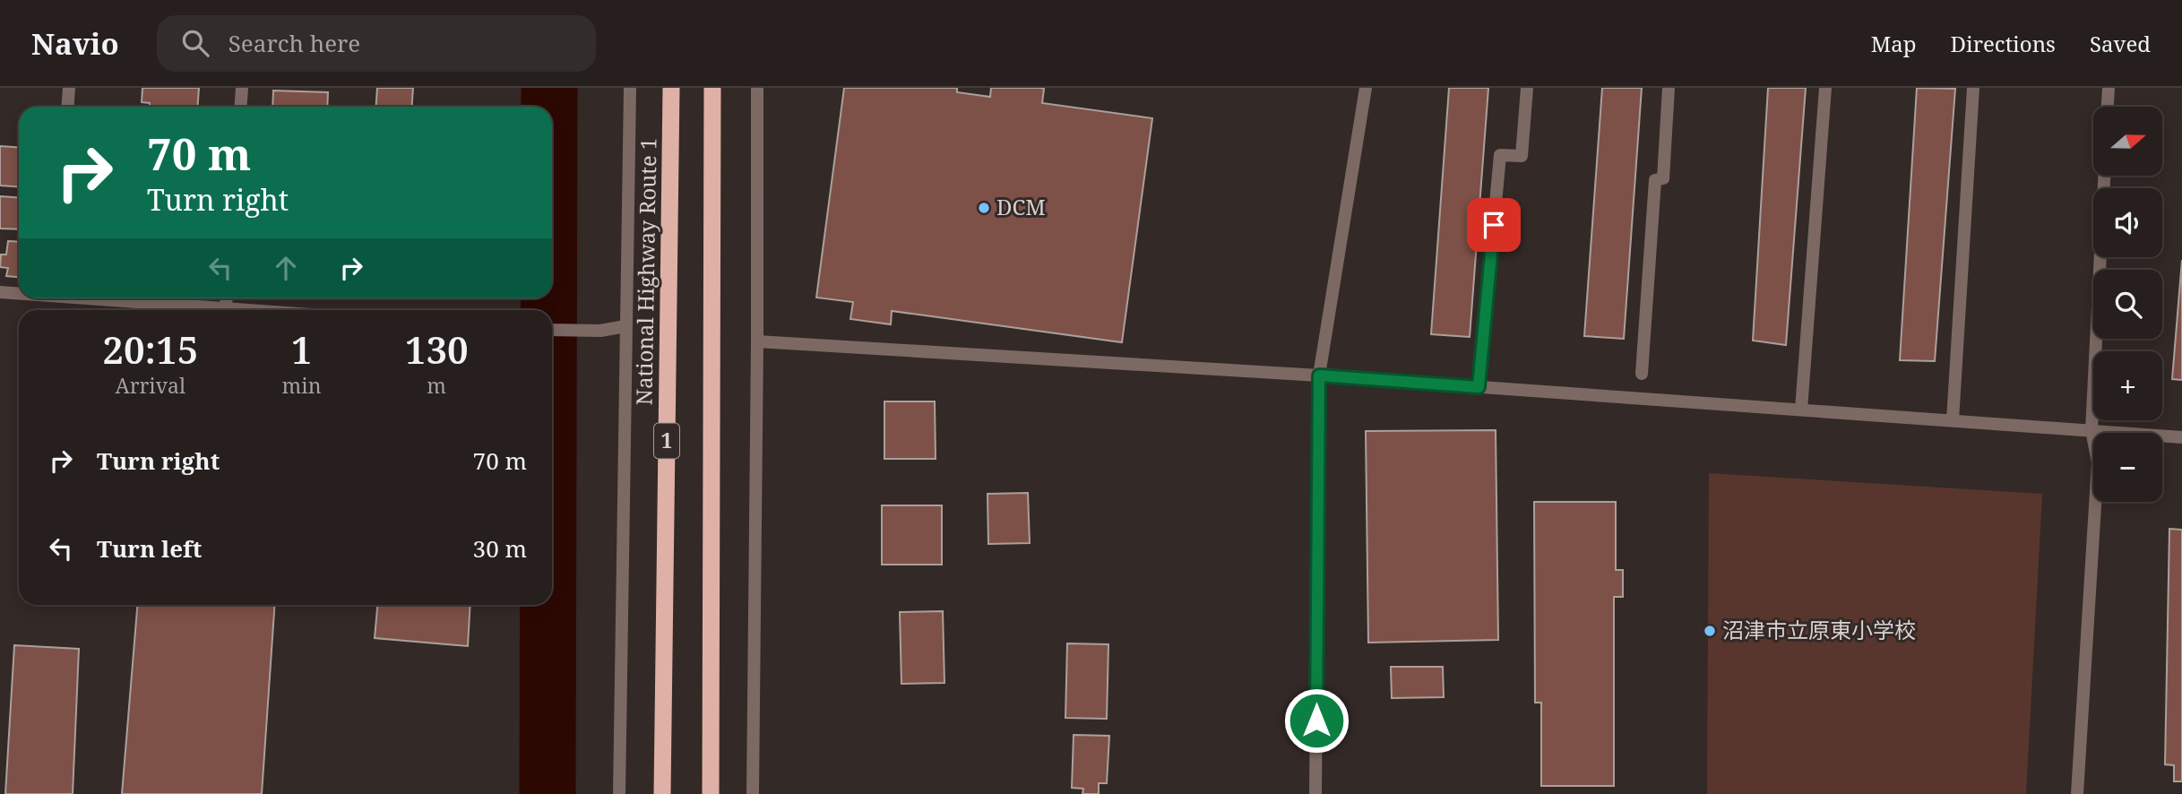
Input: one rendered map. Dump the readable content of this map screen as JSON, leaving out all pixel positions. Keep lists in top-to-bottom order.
{
  "streets": {
    "highway": ["National Highway Route 1", "1"]
  },
  "places": ["DCM", "沼津市立原東小学校"],
  "north": "right",
  "page": {
    "header": "Navio",
    "search": "Search here",
    "nav": ["Map", "Directions", "Saved"],
    "map_buttons": ["+", "−"],
    "turn": ["70 m", "Turn right"],
    "eta": [
      "20:15",
      "Arrival",
      "1",
      "min",
      "130",
      "m"
    ],
    "list": [
      {
        "name": "Turn right",
        "value": "70 m"
      },
      {
        "name": "Turn left",
        "value": "30 m"
      }
    ]
  }
}
